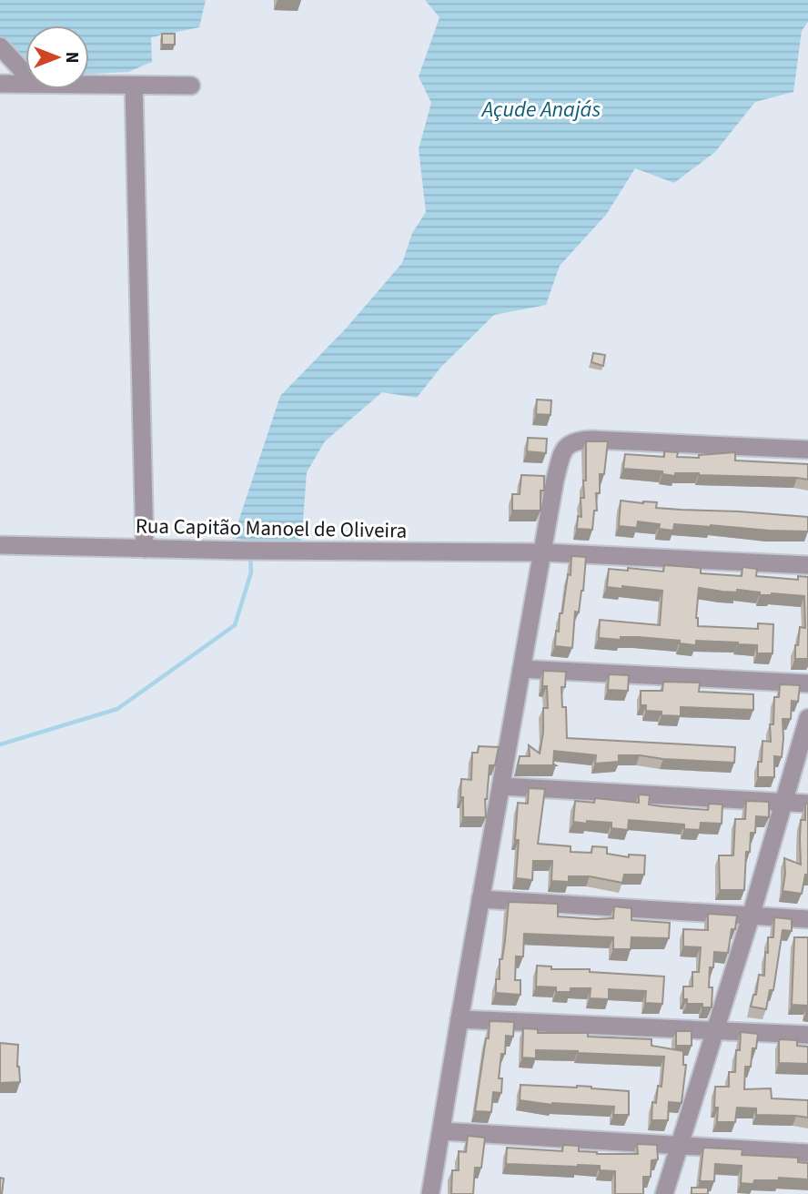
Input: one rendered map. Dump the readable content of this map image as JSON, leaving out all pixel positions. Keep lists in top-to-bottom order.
{
  "streets": {
    "street": ["Rua Capitão Manoel de Oliveira"]
  },
  "water": ["Açude Anajás"],
  "north": "right"
}
